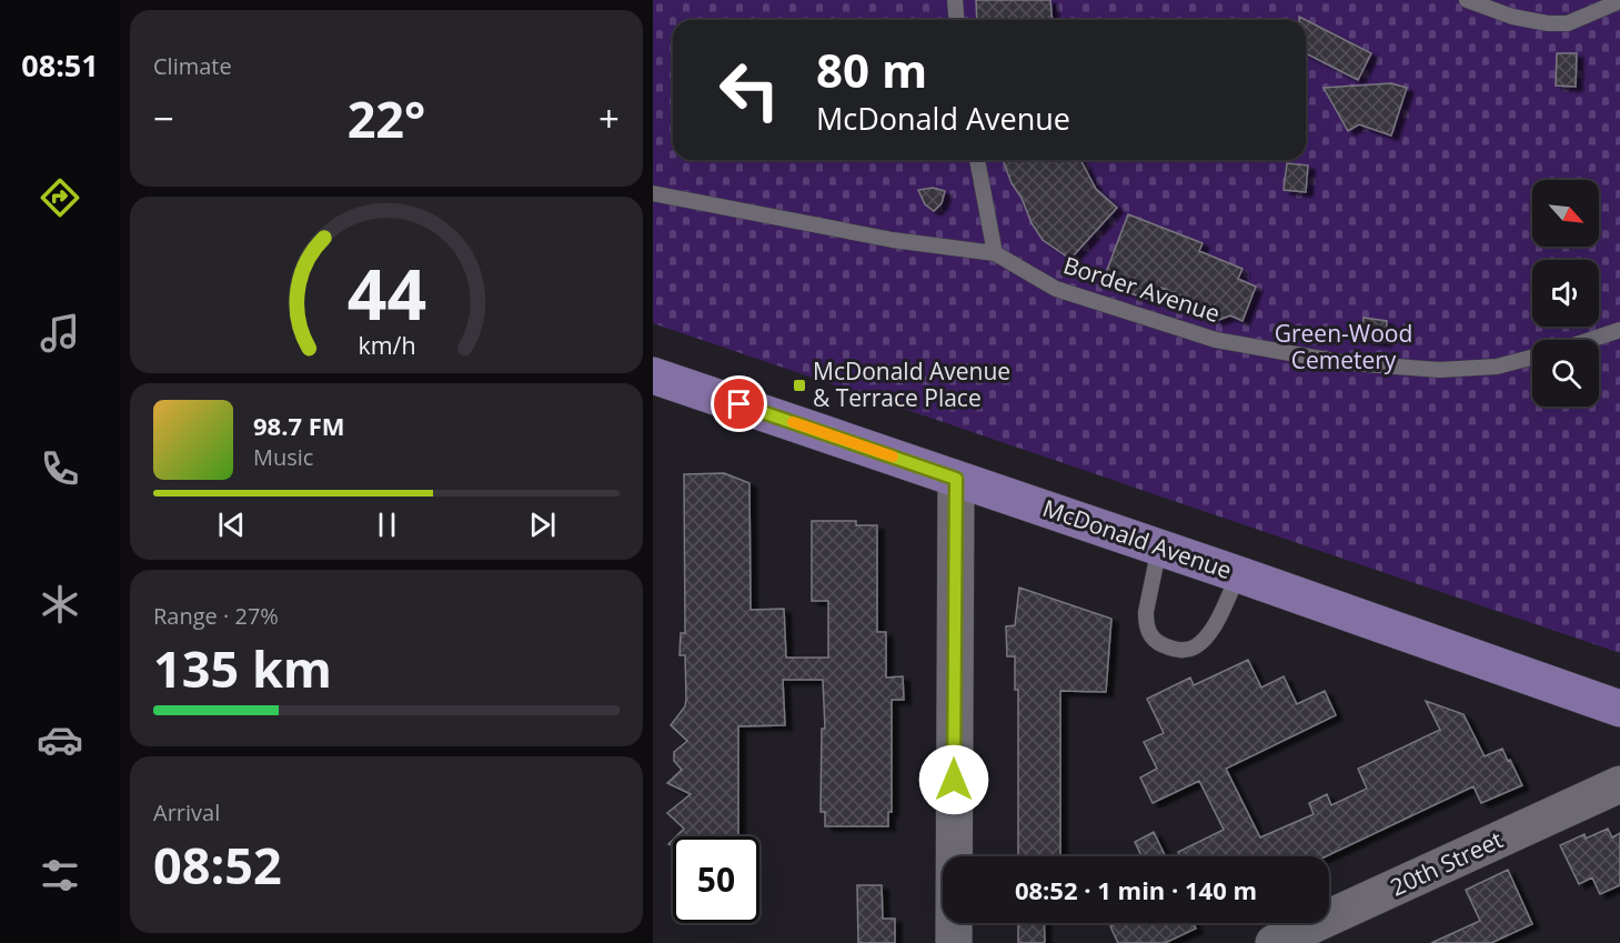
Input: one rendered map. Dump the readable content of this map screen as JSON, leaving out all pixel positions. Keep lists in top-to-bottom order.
{
  "streets": {
    "main road": ["McDonald Avenue", "20th Street"],
    "lane": ["Border Avenue"]
  },
  "parks": ["Green-Wood Cemetery"],
  "places": {
    "transit": ["McDonald Avenue & Terrace Place"]
  },
  "north": "bottom right",
  "page": {
    "tabs": "08:51",
    "tile": [
      "Climate",
      ["Range · 27%", "135 km"],
      ["Arrival", "08:52"]
    ],
    "turn": ["80 m", "McDonald Avenue"],
    "heat": ["−", "22°", "+"],
    "song": ["98.7 FM", "Music"],
    "limit": "50",
    "trip": "08:52 · 1 min · 140 m",
    "gauge": ["44", "km/h"]
  }
}
